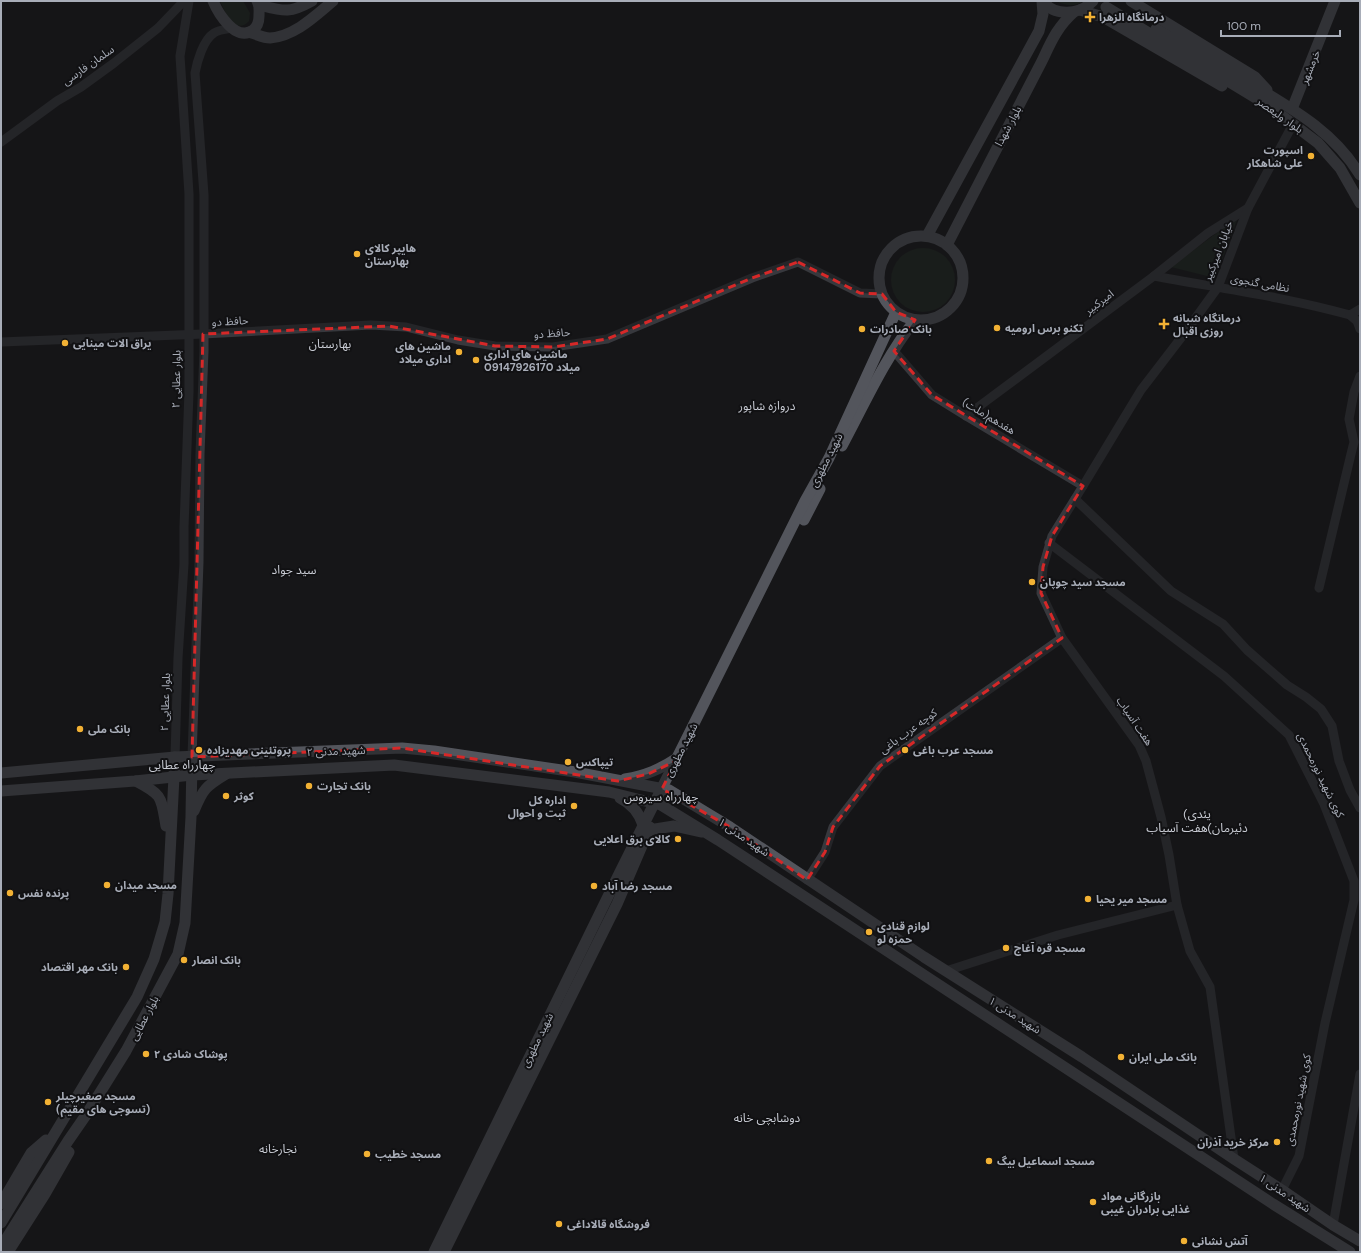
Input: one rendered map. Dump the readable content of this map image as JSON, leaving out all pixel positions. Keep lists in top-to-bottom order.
{
  "streets": {
    "main road": [
      "خرمشهر",
      "بلوار ولیعصر",
      "بلوار شهدا",
      "شهید مطهری",
      "شهید مدنی ۲",
      "شهید مدنی ۱",
      "بلوار عطایی"
    ],
    "street": [
      "سلمان فارسی",
      "خیابان امیرکبیر",
      "نظامی گنجوی",
      "امیرکبیر",
      "حافظ دو",
      "بلوار عطایی ۲",
      "هفدهم(ملت)",
      "هفت آسیاب",
      "کوچه عرب باغی",
      "کوی شهید نورمحمدی"
    ]
  },
  "crossings": [
    ["خرمشهر", "بلوار ولیعصر"],
    ["بلوار ولیعصر", "خیابان امیرکبیر"],
    ["بلوار شهدا", "حافظ دو"],
    ["بلوار شهدا", "شهید مطهری"],
    ["خیابان امیرکبیر", "نظامی گنجوی"],
    ["خیابان امیرکبیر", "امیرکبیر"],
    ["خیابان امیرکبیر", "هفت آسیاب"],
    ["نظامی گنجوی", "امیرکبیر"],
    ["امیرکبیر", "هفدهم(ملت)"],
    ["حافظ دو", "بلوار عطایی ۲"],
    ["حافظ دو", "شهید مطهری"],
    ["بلوار عطایی ۲", "شهید مدنی ۲"],
    ["بلوار عطایی ۲", "بلوار عطایی"],
    ["هفدهم(ملت)", "شهید مطهری"],
    ["هفدهم(ملت)", "هفت آسیاب"],
    ["شهید مطهری", "شهید مدنی ۲"],
    ["شهید مطهری", "شهید مدنی ۱"],
    ["هفت آسیاب", "کوچه عرب باغی"],
    ["هفت آسیاب", "کوی شهید نورمحمدی"],
    ["هفت آسیاب", "شهید مدنی ۱"],
    ["کوچه عرب باغی", "شهید مدنی ۱"],
    ["شهید مدنی ۲", "شهید مدنی ۱"],
    ["شهید مدنی ۲", "بلوار عطایی"],
    ["کوی شهید نورمحمدی", "شهید مدنی ۱"]
  ],
  "districts": [
    "بهارستان",
    "دروازه شاپور",
    "سید جواد",
    "چهارراه عطایی",
    "چهارراه سیروس",
    "(یئدی دئیرمان)هفت آسیاب",
    "دوشابچی خانه",
    "نجارخانه"
  ],
  "places": {
    "health": ["درمانگاه الزهرا", "درمانگاه شبانه روزی اقبال"],
    "other": [
      "اسپورت علی شاهکار",
      "هایپر کالای بهارستان",
      "تکنو برس ارومیه",
      "بانک صادرات",
      "یراق الات مینایی",
      "ماشین های اداری میلاد",
      "ماشین های اداری میلاد 09147926170",
      "مسجد سید چوپان",
      "بانک ملی",
      "پروتئينی مهديزاده",
      "مسجد عرب باغی",
      "تیپاکس",
      "بانک تجارت",
      "کوثر",
      "اداره کل ثبت و احوال",
      "کالای برق اعلایی",
      "مسجد میدان",
      "مسجد رضا آباد",
      "پرنده نفس",
      "مسجد میر یحیا",
      "لوازم قنادی حمزه لو",
      "مسجد قره آغاج",
      "بانک انصار",
      "بانک مهر اقتصاد",
      "پوشاک شادی ۲",
      "بانک ملی ایران",
      "مسجد صغیرچیلر (تسوجی های مقیم)",
      "مرکز خرید آذران",
      "مسجد خطیب",
      "مسجد اسماعیل بیگ",
      "بازرگانی مواد غذایی برادران غیبی",
      "فروشگاه قالاداغی",
      "آتش نشانی"
    ]
  },
  "scale_bar": "100 m"
}
